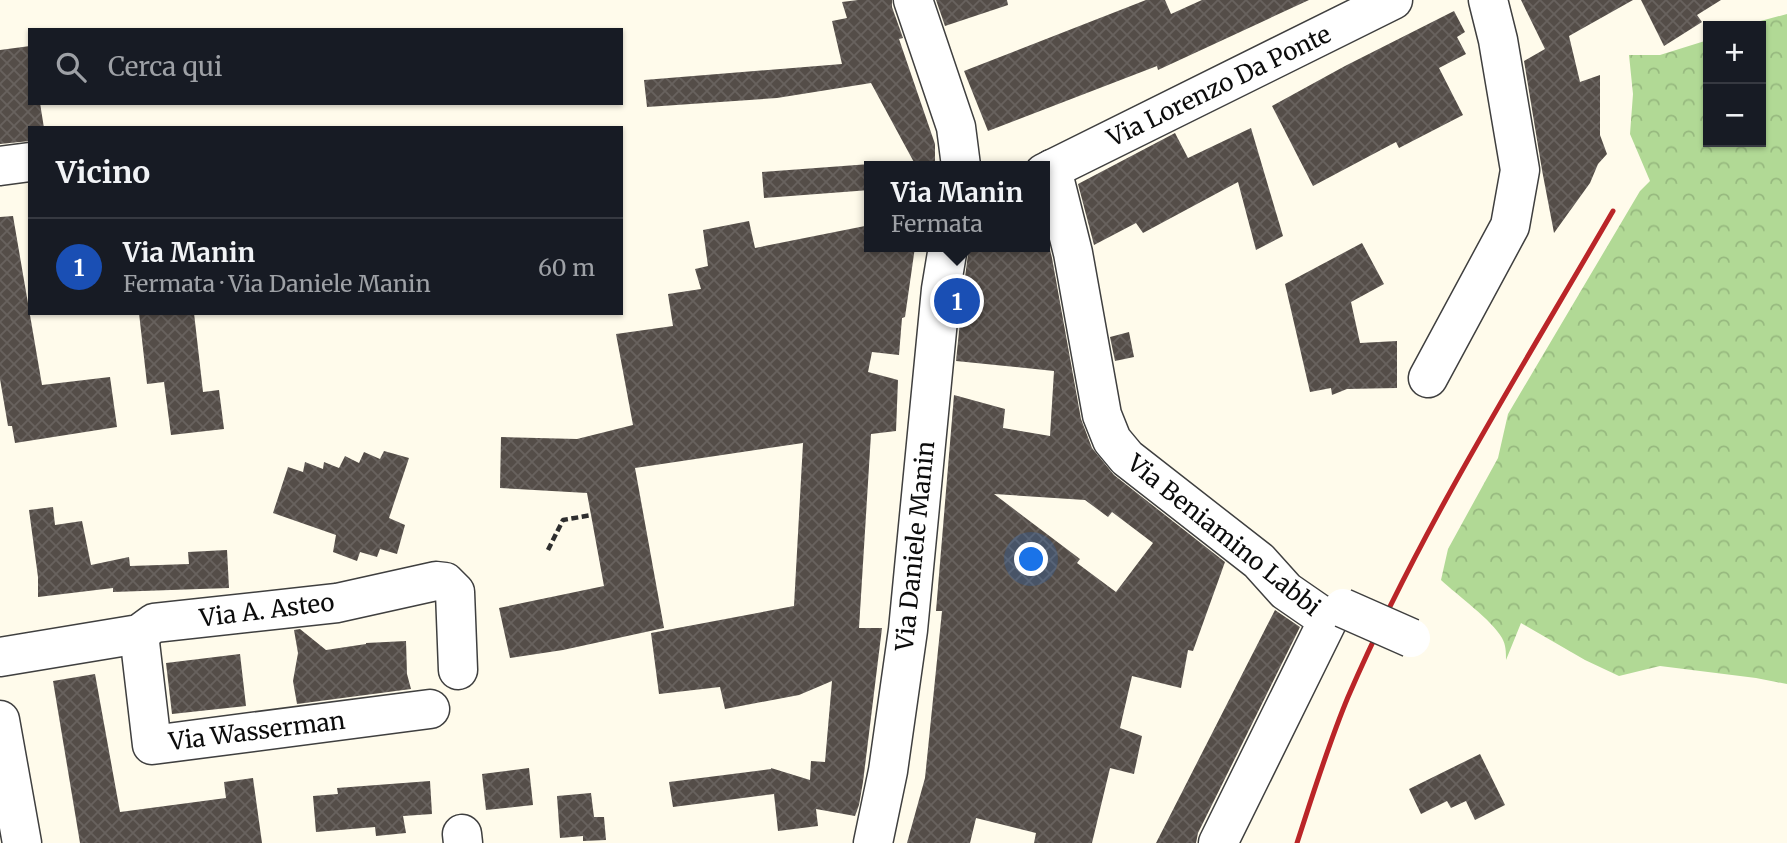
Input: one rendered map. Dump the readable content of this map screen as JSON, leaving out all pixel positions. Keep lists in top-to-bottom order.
{
  "streets": {
    "street": [
      "Via Lorenzo Da Ponte",
      "Via Beniamino Labbi",
      "Via Daniele Manin",
      "Via A. Asteo",
      "Via Wasserman"
    ]
  },
  "crossings": [
    ["Via A. Asteo", "Via Wasserman"]
  ],
  "page": {
    "map_buttons": ["+", "−"],
    "search": "Cerca qui",
    "heading": "Vicino",
    "popup": ["Via Manin", "Fermata"],
    "list": [
      {
        "mark": "1",
        "name": "Via Manin",
        "note": "Fermata · Via Daniele Manin",
        "value": "60 m"
      }
    ],
    "pins": "1"
  }
}
